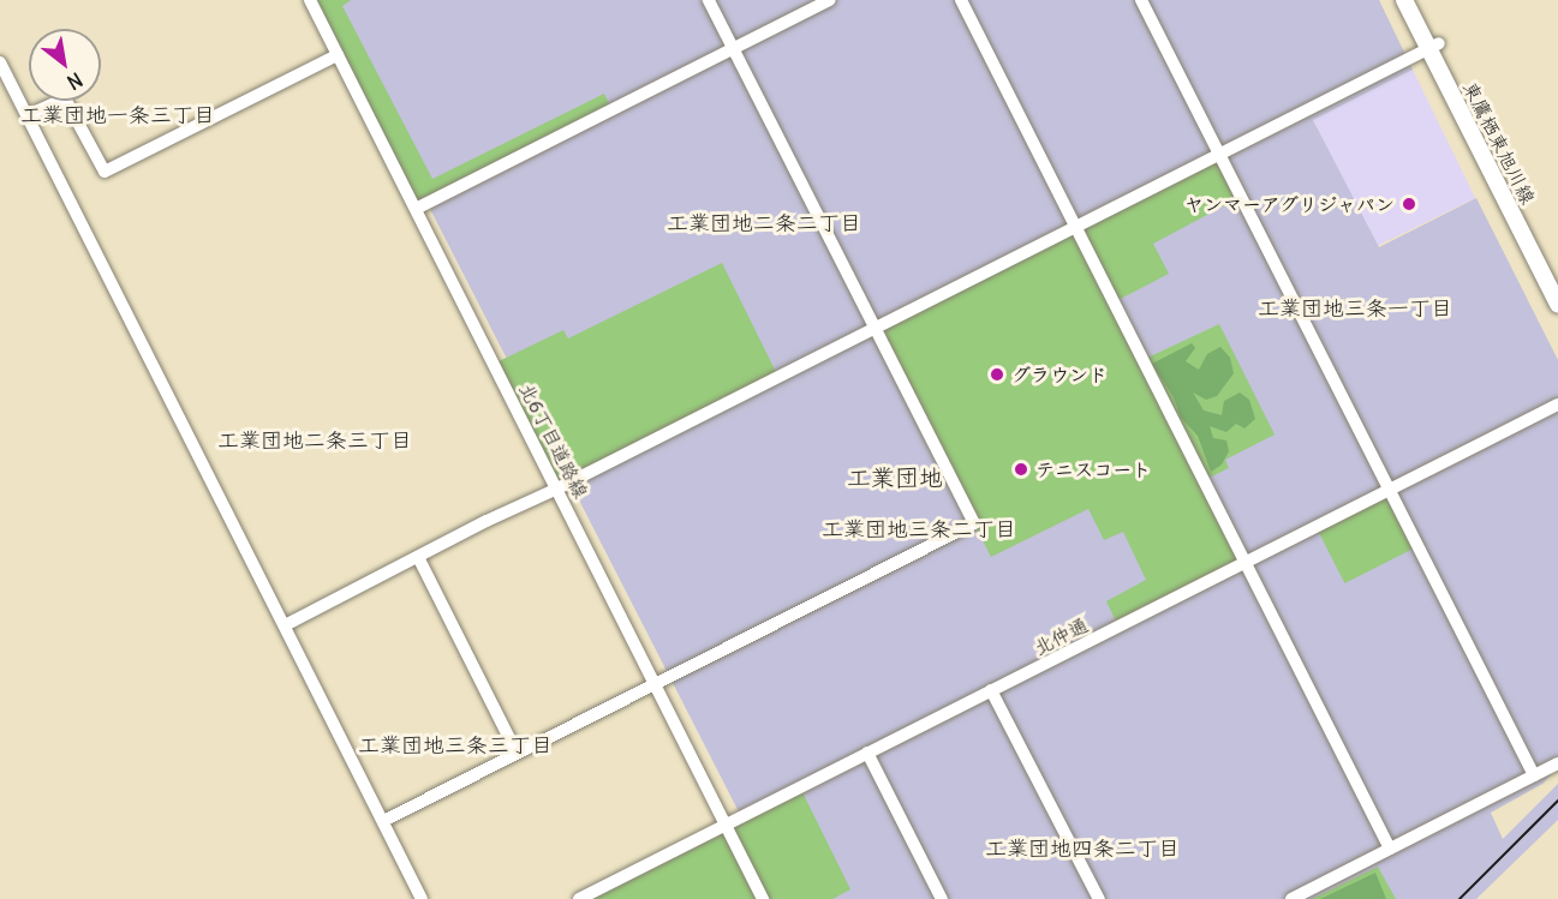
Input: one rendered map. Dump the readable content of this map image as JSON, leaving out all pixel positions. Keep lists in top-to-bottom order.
{
  "streets": {
    "main road": ["東鷹栖東旭川線"],
    "street": ["北6丁目道路線", "北仲通"]
  },
  "crossings": [
    ["北6丁目道路線", "北仲通"]
  ],
  "districts": [
    "工業団地一条三丁目",
    "工業団地二条二丁目",
    "工業団地三条一丁目",
    "工業団地二条三丁目",
    "工業団地",
    "工業団地三条二丁目",
    "工業団地三条三丁目",
    "工業団地四条二丁目"
  ],
  "places": ["ヤンマーアグリジャパン", "グラウンド", "テニスコート"],
  "north": "bottom right"
}
